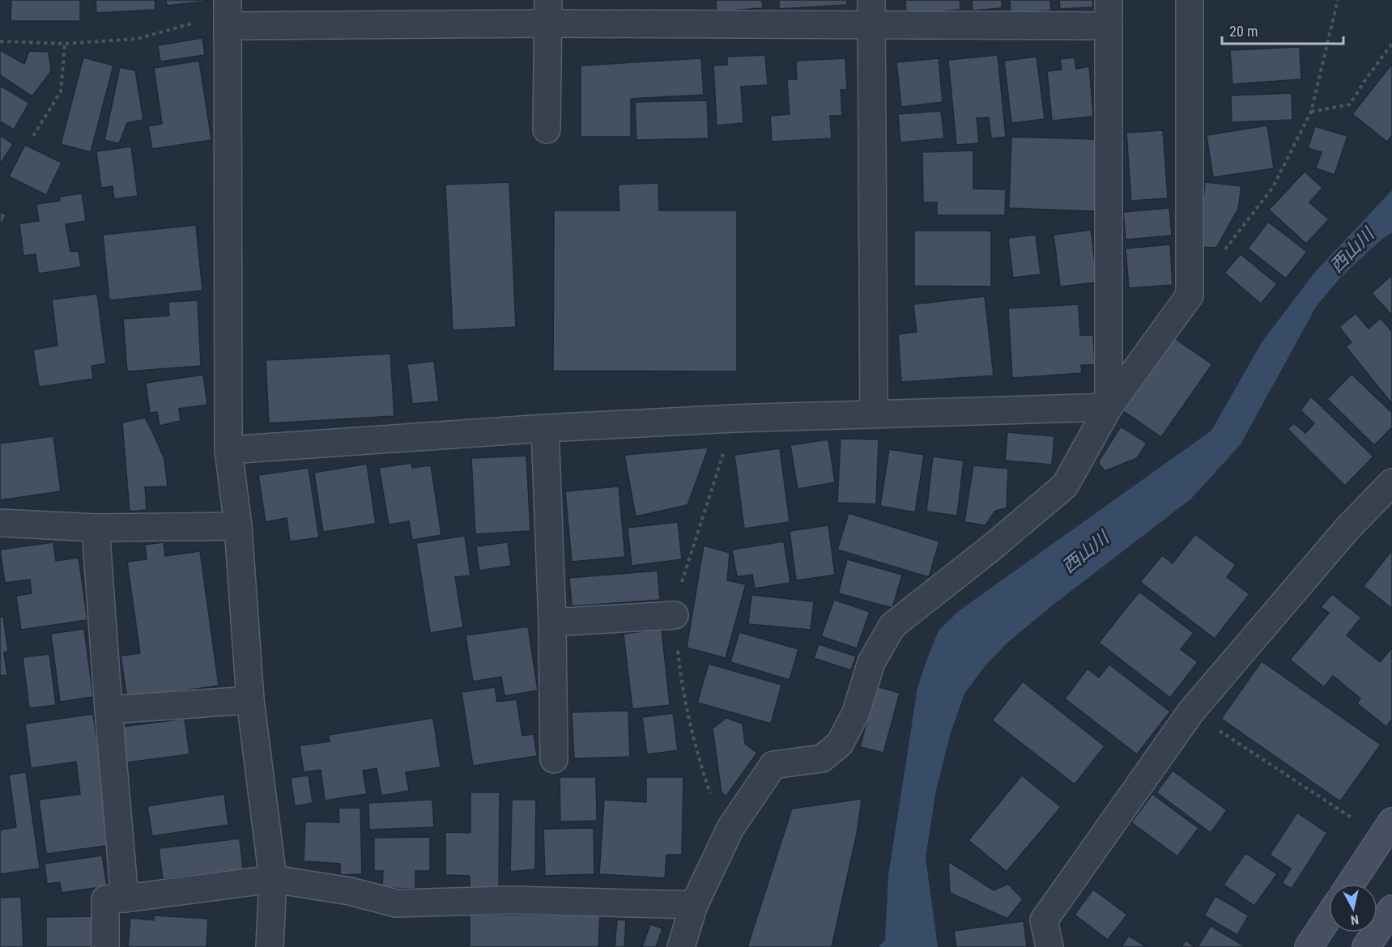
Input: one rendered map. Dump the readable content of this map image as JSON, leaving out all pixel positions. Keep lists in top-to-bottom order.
{
  "water": ["西山川"],
  "scale_bar": "20 m",
  "north": "bottom"
}
